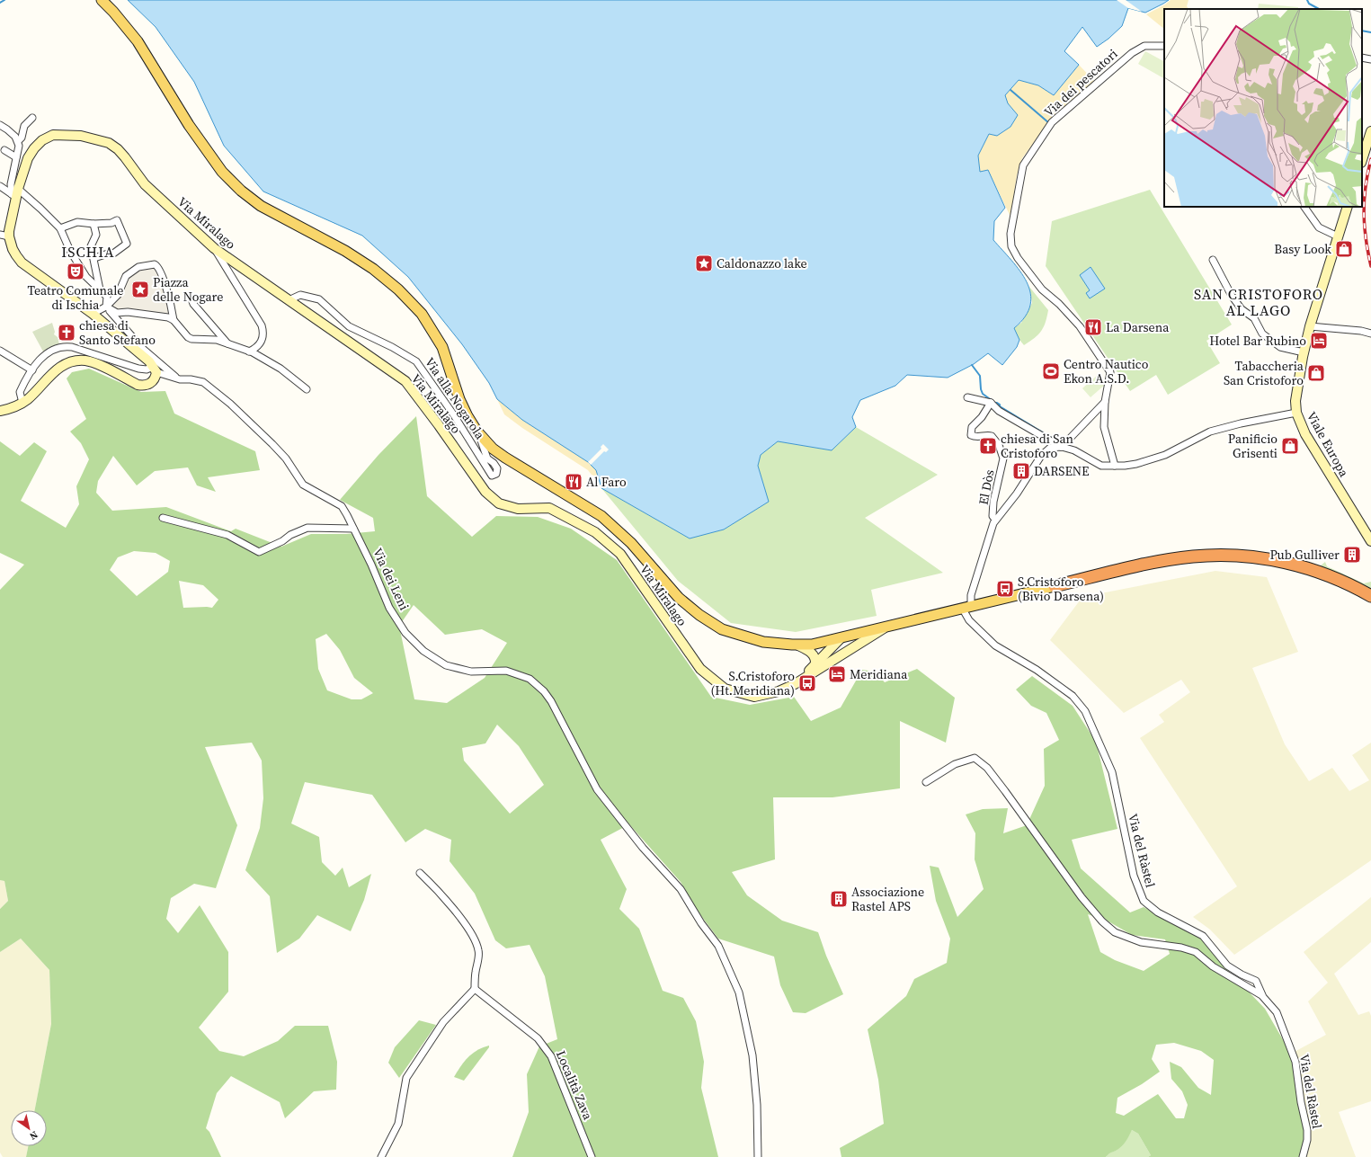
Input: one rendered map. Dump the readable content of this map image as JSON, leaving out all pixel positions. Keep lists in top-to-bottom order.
{
  "streets": {
    "street": [
      "Via dei pescatori",
      "Via Miralago",
      "Via alla Nogarola",
      "Viale Europa",
      "El Dòs",
      "Via dei Leni",
      "Via del Ràstel",
      "Località Zava"
    ]
  },
  "crossings": [
    ["Via Miralago", "Via alla Nogarola"]
  ],
  "districts": ["ISCHIA", "SAN CRISTOFORO AL LAGO"],
  "places": {
    "shop": ["Basy Look", "Tabaccheria San Cristoforo", "Panificio Grisenti"],
    "place": ["Caldonazzo lake", "Piazza delle Nogare"],
    "theatre": ["Teatro Comunale di Ischia"],
    "restaurant": ["La Darsena", "Al Faro"],
    "church": ["chiesa di Santo Stefano", "chiesa di San Cristoforo"],
    "hotel": ["Hotel Bar Rubino", "Meridiana"],
    "sports": ["Centro Nautico Ekon A.S.D."],
    "building": ["DARSENE", "Pub Gulliver", "Associazione Rastel APS"],
    "bus stop": ["S.Cristoforo (Bivio Darsena)", "S.Cristoforo (Ht.Meridiana)"]
  },
  "north": "bottom right"
}
